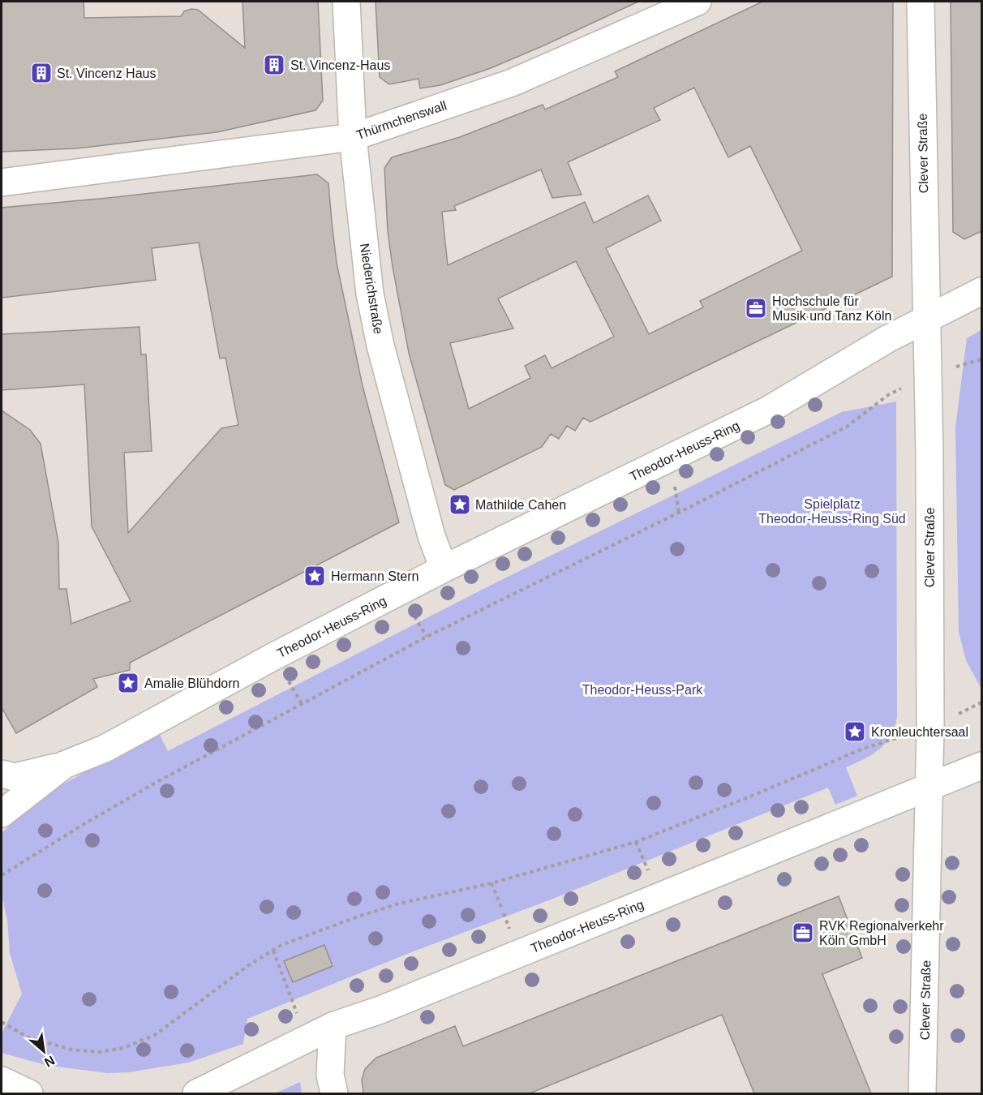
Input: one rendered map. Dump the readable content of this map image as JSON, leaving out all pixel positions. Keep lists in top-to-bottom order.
{
  "streets": {
    "street": [
      "Thürmchenswall",
      "Clever Straße",
      "Niederichstraße",
      "Theodor-Heuss-Ring"
    ]
  },
  "crossings": [
    ["Thürmchenswall", "Niederichstraße"],
    ["Clever Straße", "Theodor-Heuss-Ring"],
    ["Niederichstraße", "Theodor-Heuss-Ring"]
  ],
  "parks": ["Spielplatz Theodor-Heuss-Ring Süd", "Theodor-Heuss-Park"],
  "places": {
    "building": ["St. Vincenz-Haus", "St. Vincenz Haus"],
    "office": ["Hochschule für Musik und Tanz Köln", "RVK Regionalverkehr Köln GmbH"],
    "place": [
      "Mathilde Cahen",
      "Hermann Stern",
      "Amalie Blühdorn",
      "Kronleuchtersaal"
    ]
  },
  "north": "bottom right"
}
